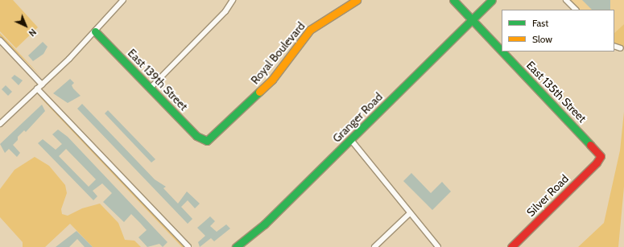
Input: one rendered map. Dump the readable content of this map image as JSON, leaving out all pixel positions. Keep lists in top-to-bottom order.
{
  "streets": {
    "street": [
      "Royal Boulevard",
      "East 139th Street",
      "East 135th Street",
      "Granger Road",
      "Silver Road"
    ]
  },
  "crossings": [
    ["Royal Boulevard", "East 139th Street"],
    ["East 135th Street", "Granger Road"],
    ["East 135th Street", "Silver Road"]
  ],
  "legend": ["Fast", "Slow"],
  "north": "bottom right"
}
